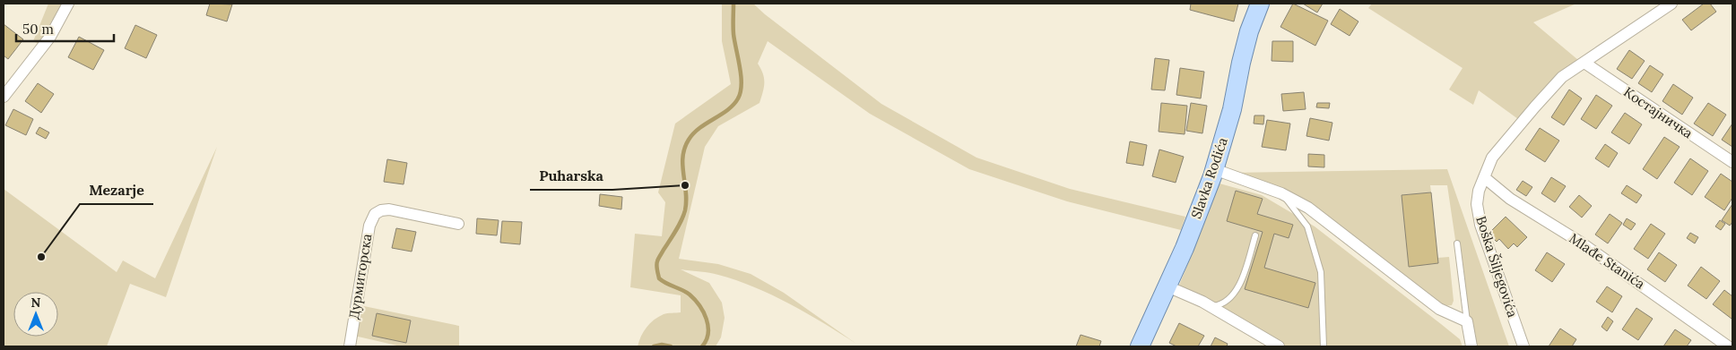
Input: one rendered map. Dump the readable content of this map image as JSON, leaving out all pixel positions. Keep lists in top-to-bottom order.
{
  "streets": {
    "main road": ["Slavka Rodića"],
    "street": [
      "Костајничка",
      "Mlađe Stanića",
      "Boška Šiljegovića",
      "Дурмиторска"
    ]
  },
  "crossings": [
    ["Костајничка", "Boška Šiljegovića"],
    ["Mlađe Stanića", "Boška Šiljegovića"]
  ],
  "places": ["Puharska", "Mezarje"],
  "scale_bar": "50 m",
  "north": "top"
}
